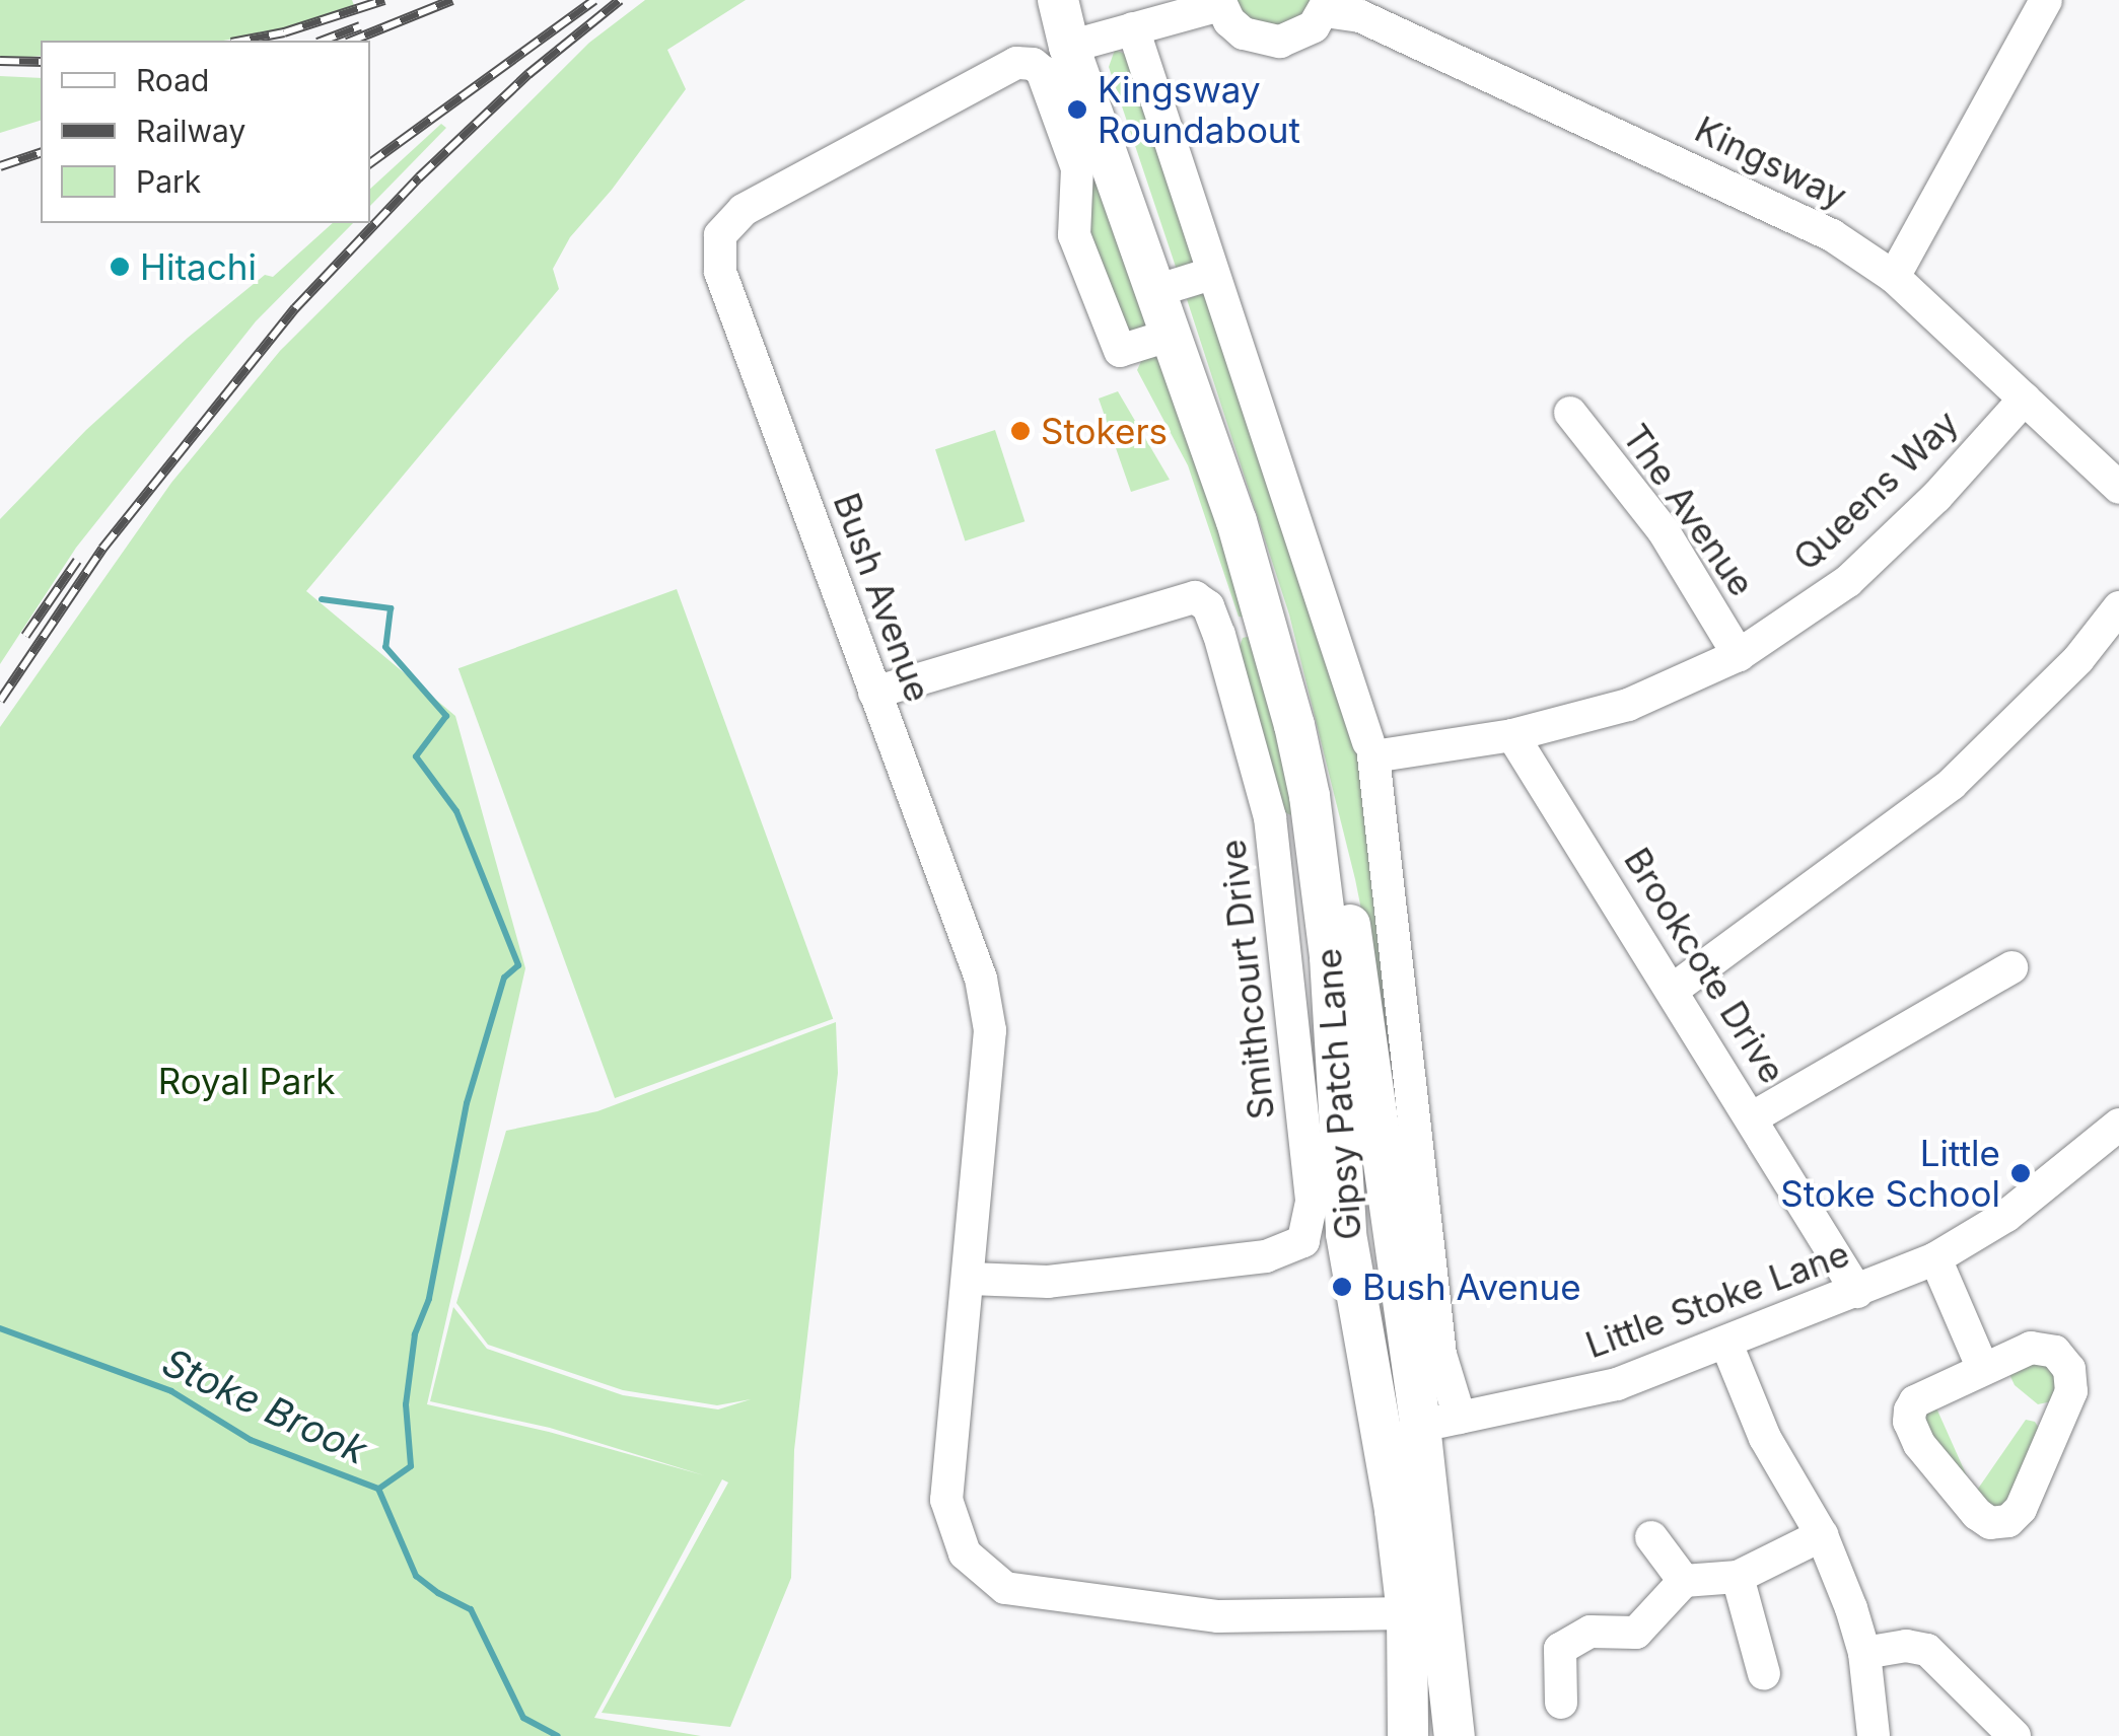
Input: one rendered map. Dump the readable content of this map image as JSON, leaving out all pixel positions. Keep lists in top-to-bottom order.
{
  "streets": {
    "main road": ["Gipsy Patch Lane"],
    "street": [
      "Kingsway",
      "Queens Way",
      "The Avenue",
      "Bush Avenue",
      "Brookcote Drive",
      "Smithcourt Drive",
      "Little Stoke Lane"
    ]
  },
  "crossings": [
    ["Kingsway", "Queens Way"],
    ["Queens Way", "The Avenue"],
    ["Queens Way", "Brookcote Drive"],
    ["Bush Avenue", "Smithcourt Drive"],
    ["Bush Avenue", "Gipsy Patch Lane"],
    ["Brookcote Drive", "Little Stoke Lane"],
    ["Gipsy Patch Lane", "Little Stoke Lane"]
  ],
  "water": ["Stoke Brook"],
  "parks": ["Royal Park"],
  "places": [
    "Kingsway Roundabout",
    "Hitachi",
    "Stokers",
    "Little Stoke School",
    "Bush Avenue"
  ],
  "legend": ["Road", "Railway", "Park"]
}
